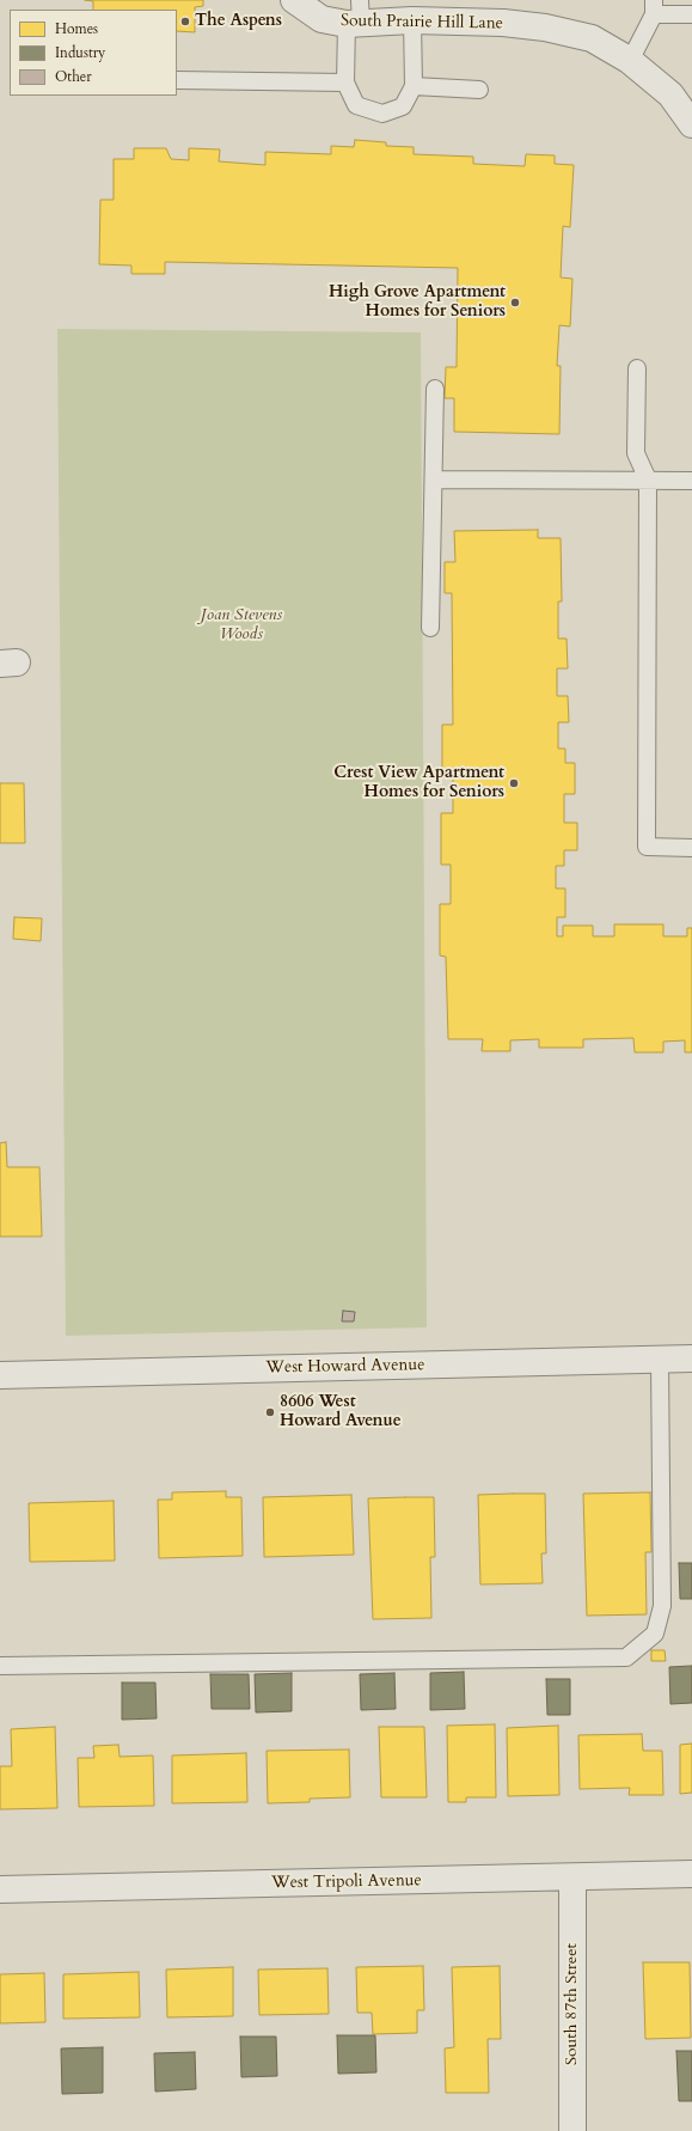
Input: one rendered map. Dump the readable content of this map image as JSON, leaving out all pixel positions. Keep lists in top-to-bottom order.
{
  "streets": {
    "street": [
      "South Prairie Hill Lane",
      "West Howard Avenue",
      "West Tripoli Avenue",
      "South 87th Street"
    ]
  },
  "crossings": [
    ["West Tripoli Avenue", "South 87th Street"]
  ],
  "parks": ["Joan Stevens Woods"],
  "places": [
    "The Aspens",
    "High Grove Apartment Homes for Seniors",
    "Crest View Apartment Homes for Seniors",
    "8606 West Howard Avenue"
  ],
  "legend": ["Homes", "Industry", "Other"]
}
